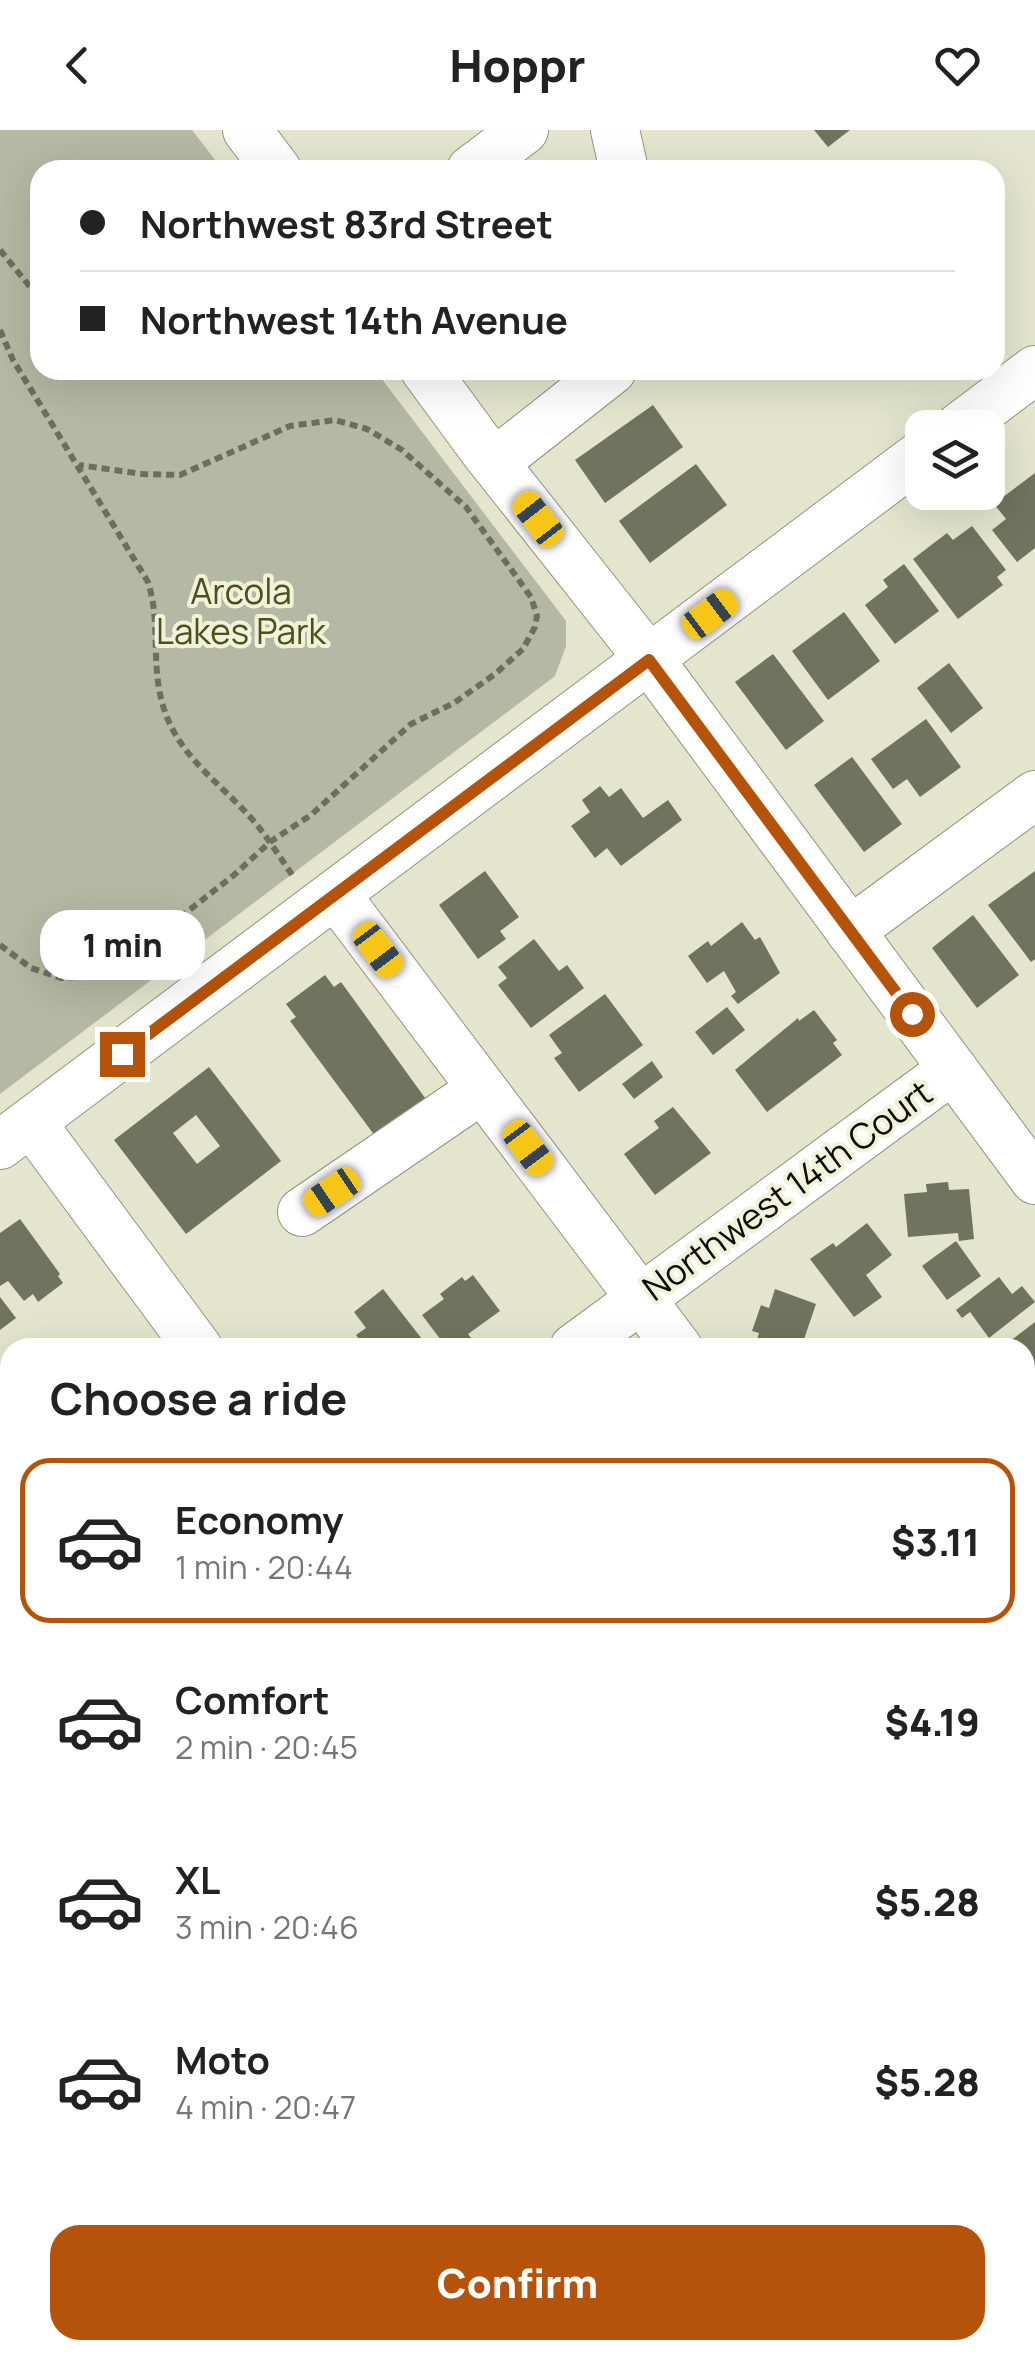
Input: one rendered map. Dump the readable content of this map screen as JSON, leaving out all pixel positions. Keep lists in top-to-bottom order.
{
  "streets": {
    "street": ["Northwest 14th Court"]
  },
  "parks": ["Arcola Lakes Park"],
  "page": {
    "header": "Hoppr",
    "banner": ["Northwest 83rd Street", "Northwest 14th Avenue"],
    "bubble": "1 min",
    "heading": "Choose a ride",
    "list": [
      {
        "name": "Economy",
        "note": "1 min · 20:44",
        "value": "$3.11"
      },
      {
        "name": "Comfort",
        "note": "2 min · 20:45",
        "value": "$4.19"
      },
      {
        "name": "XL",
        "note": "3 min · 20:46",
        "value": "$5.28"
      },
      {
        "name": "Moto",
        "note": "4 min · 20:47",
        "value": "$5.28"
      }
    ],
    "buttons": "Confirm"
  }
}
